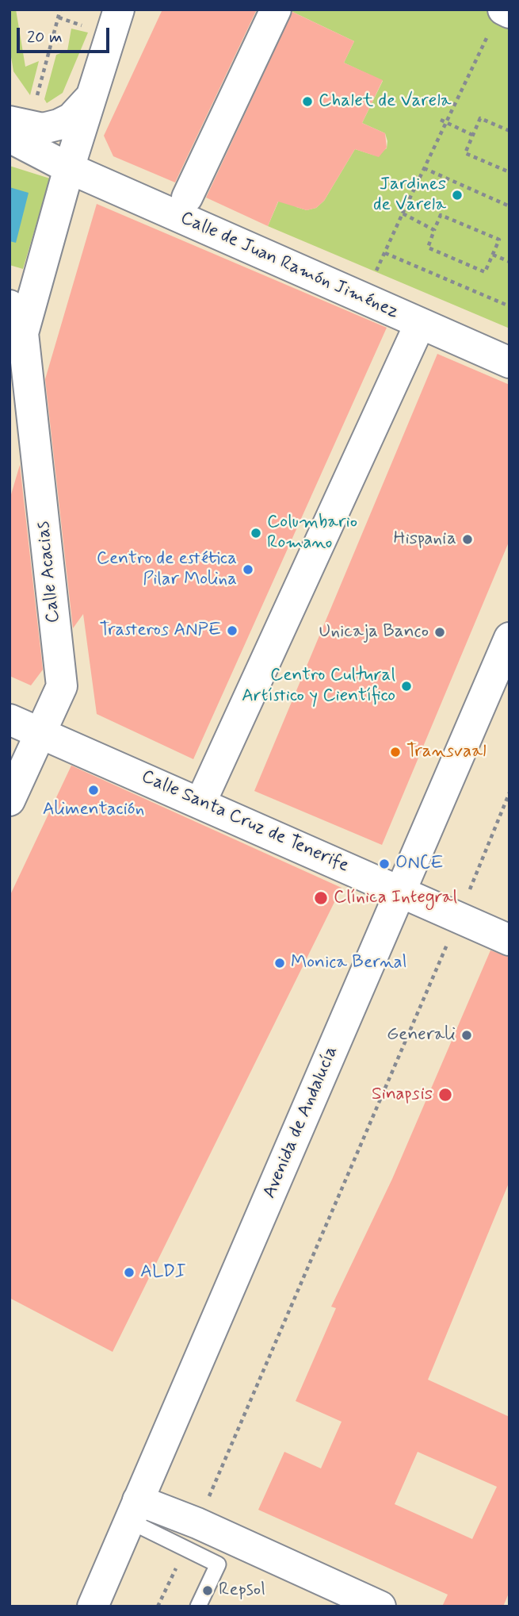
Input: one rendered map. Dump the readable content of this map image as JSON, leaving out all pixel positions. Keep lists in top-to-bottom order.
{
  "streets": {
    "street": [
      "Calle de Juan Ramón Jiménez",
      "Calle Acacias",
      "Calle Santa Cruz de Tenerife",
      "Avenida de Andalucía"
    ]
  },
  "crossings": [
    ["Calle Acacias", "Calle Santa Cruz de Tenerife"],
    ["Calle Santa Cruz de Tenerife", "Avenida de Andalucía"]
  ],
  "places": [
    "Chalet de Varela",
    "Jardines de Varela",
    "Columbario Romano",
    "Hispania",
    "Centro de estética Pilar Molina",
    "Trasteros ANPE",
    "Unicaja Banco",
    "Centro Cultural Artístico y Científico",
    "Transvaal",
    "Alimentación",
    "ONCE",
    "Clínica Integral",
    "Monica Bernal",
    "Generali",
    "Sinapsis",
    "ALDI",
    "Repsol"
  ],
  "scale_bar": "20 m"
}
